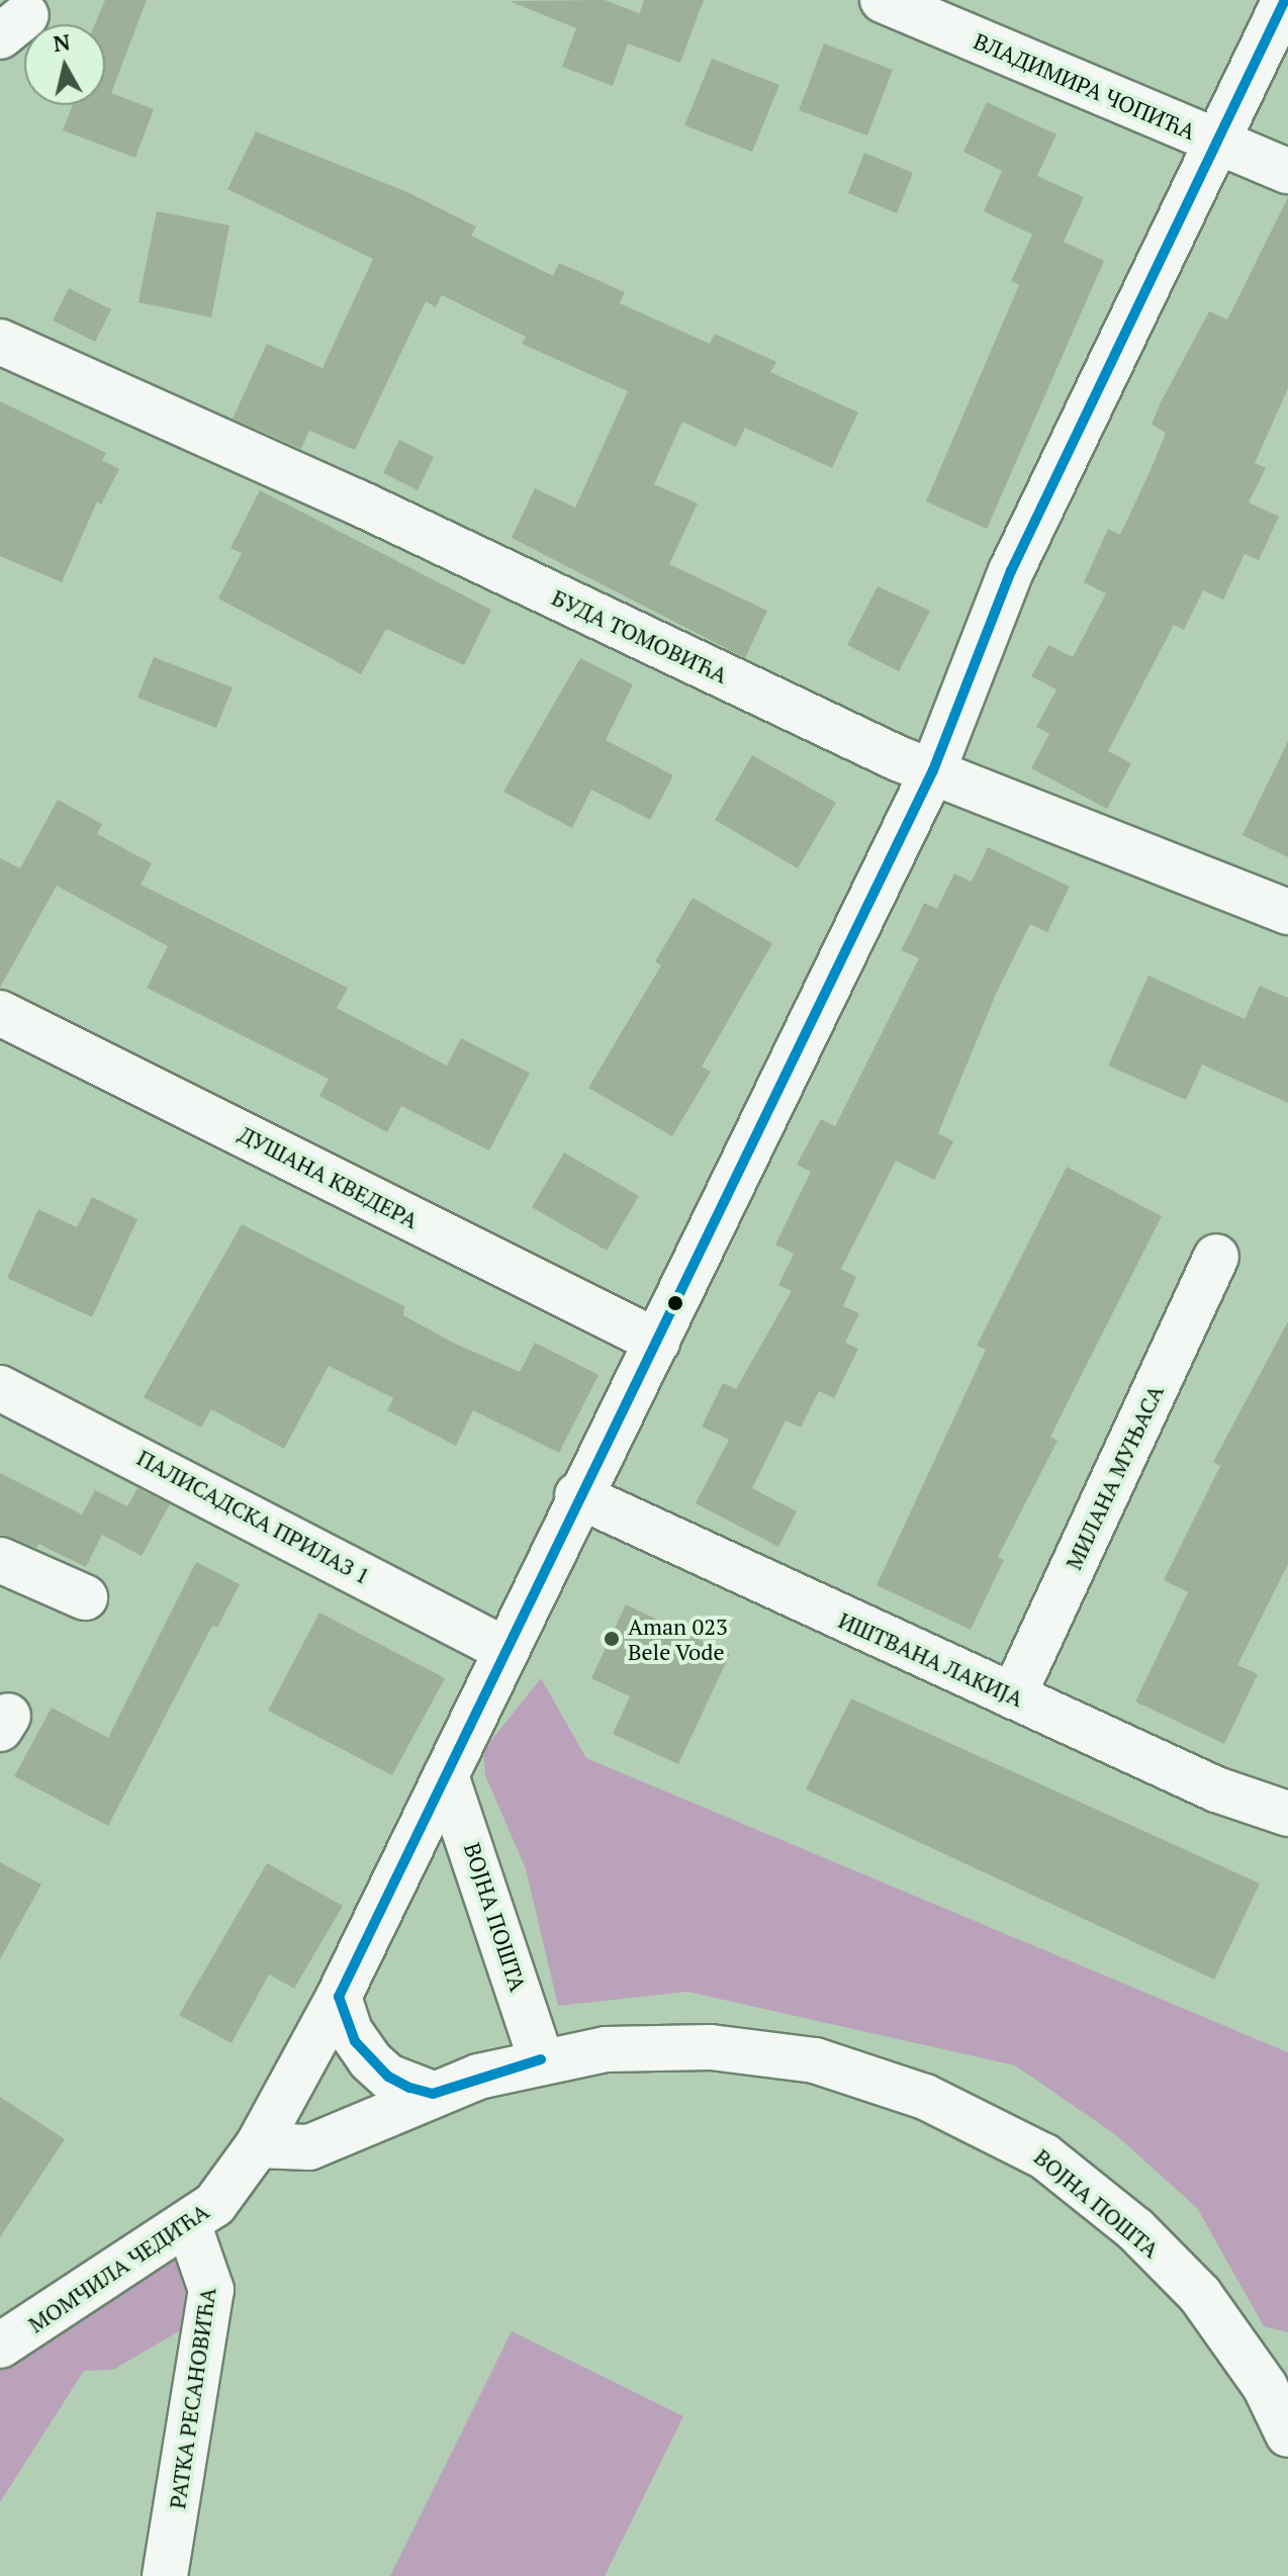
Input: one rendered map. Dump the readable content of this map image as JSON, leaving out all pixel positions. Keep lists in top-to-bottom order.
{
  "streets": {
    "street": [
      "ВЛАДИМИРА ЧОПИЋА",
      "БУДА ТОМОВИЋА",
      "ДУШАНА КВЕДЕРА",
      "МИЛАНА МУЊАСА",
      "ПАЛИСАДСКА ПРИЛАЗ 1",
      "ИШТВАНА ЛАКИЈА",
      "ВОЈНА ПОШТА",
      "МОМЧИЛА ЧЕДИЋА",
      "РАТКА РЕСАНОВИЋА"
    ]
  },
  "crossings": [
    ["ВЛАДИМИРА ЧОПИЋА", "МОМЧИЛА ЧЕДИЋА"],
    ["БУДА ТОМОВИЋА", "МОМЧИЛА ЧЕДИЋА"],
    ["ДУШАНА КВЕДЕРА", "МОМЧИЛА ЧЕДИЋА"],
    ["МИЛАНА МУЊАСА", "ИШТВАНА ЛАКИЈА"],
    ["ПАЛИСАДСКА ПРИЛАЗ 1", "МОМЧИЛА ЧЕДИЋА"],
    ["ИШТВАНА ЛАКИЈА", "МОМЧИЛА ЧЕДИЋА"],
    ["ВОЈНА ПОШТА", "МОМЧИЛА ЧЕДИЋА"],
    ["МОМЧИЛА ЧЕДИЋА", "РАТКА РЕСАНОВИЋА"]
  ],
  "places": ["Aman 023 Bele Vode"],
  "north": "top"
}
